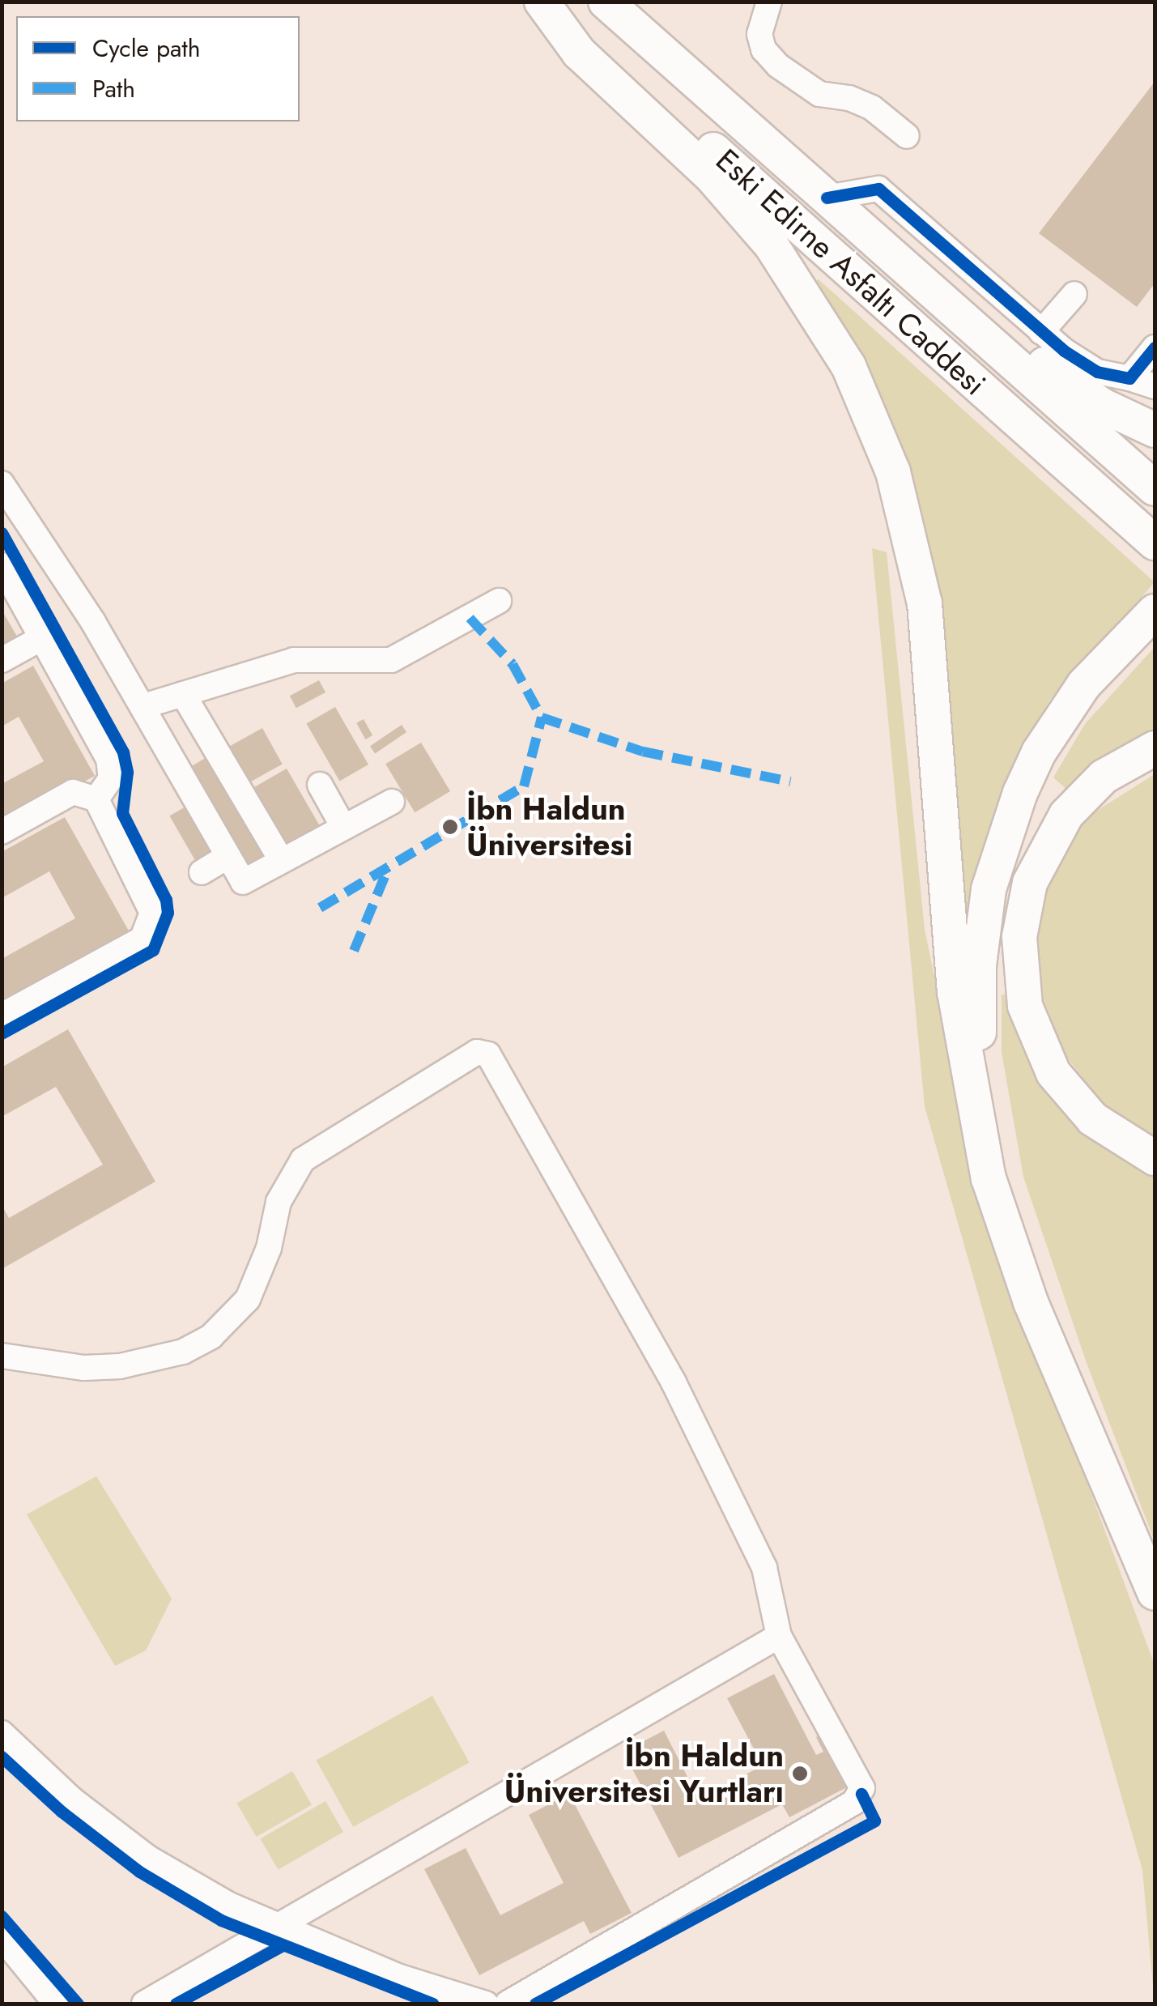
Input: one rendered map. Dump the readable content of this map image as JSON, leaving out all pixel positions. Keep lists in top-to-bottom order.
{
  "streets": {
    "highway": ["Eski Edirne Asfaltı Caddesi"]
  },
  "places": ["İbn Haldun Üniversitesi", "İbn Haldun Üniversitesi Yurtları"],
  "legend": ["Cycle path", "Path"]
}
